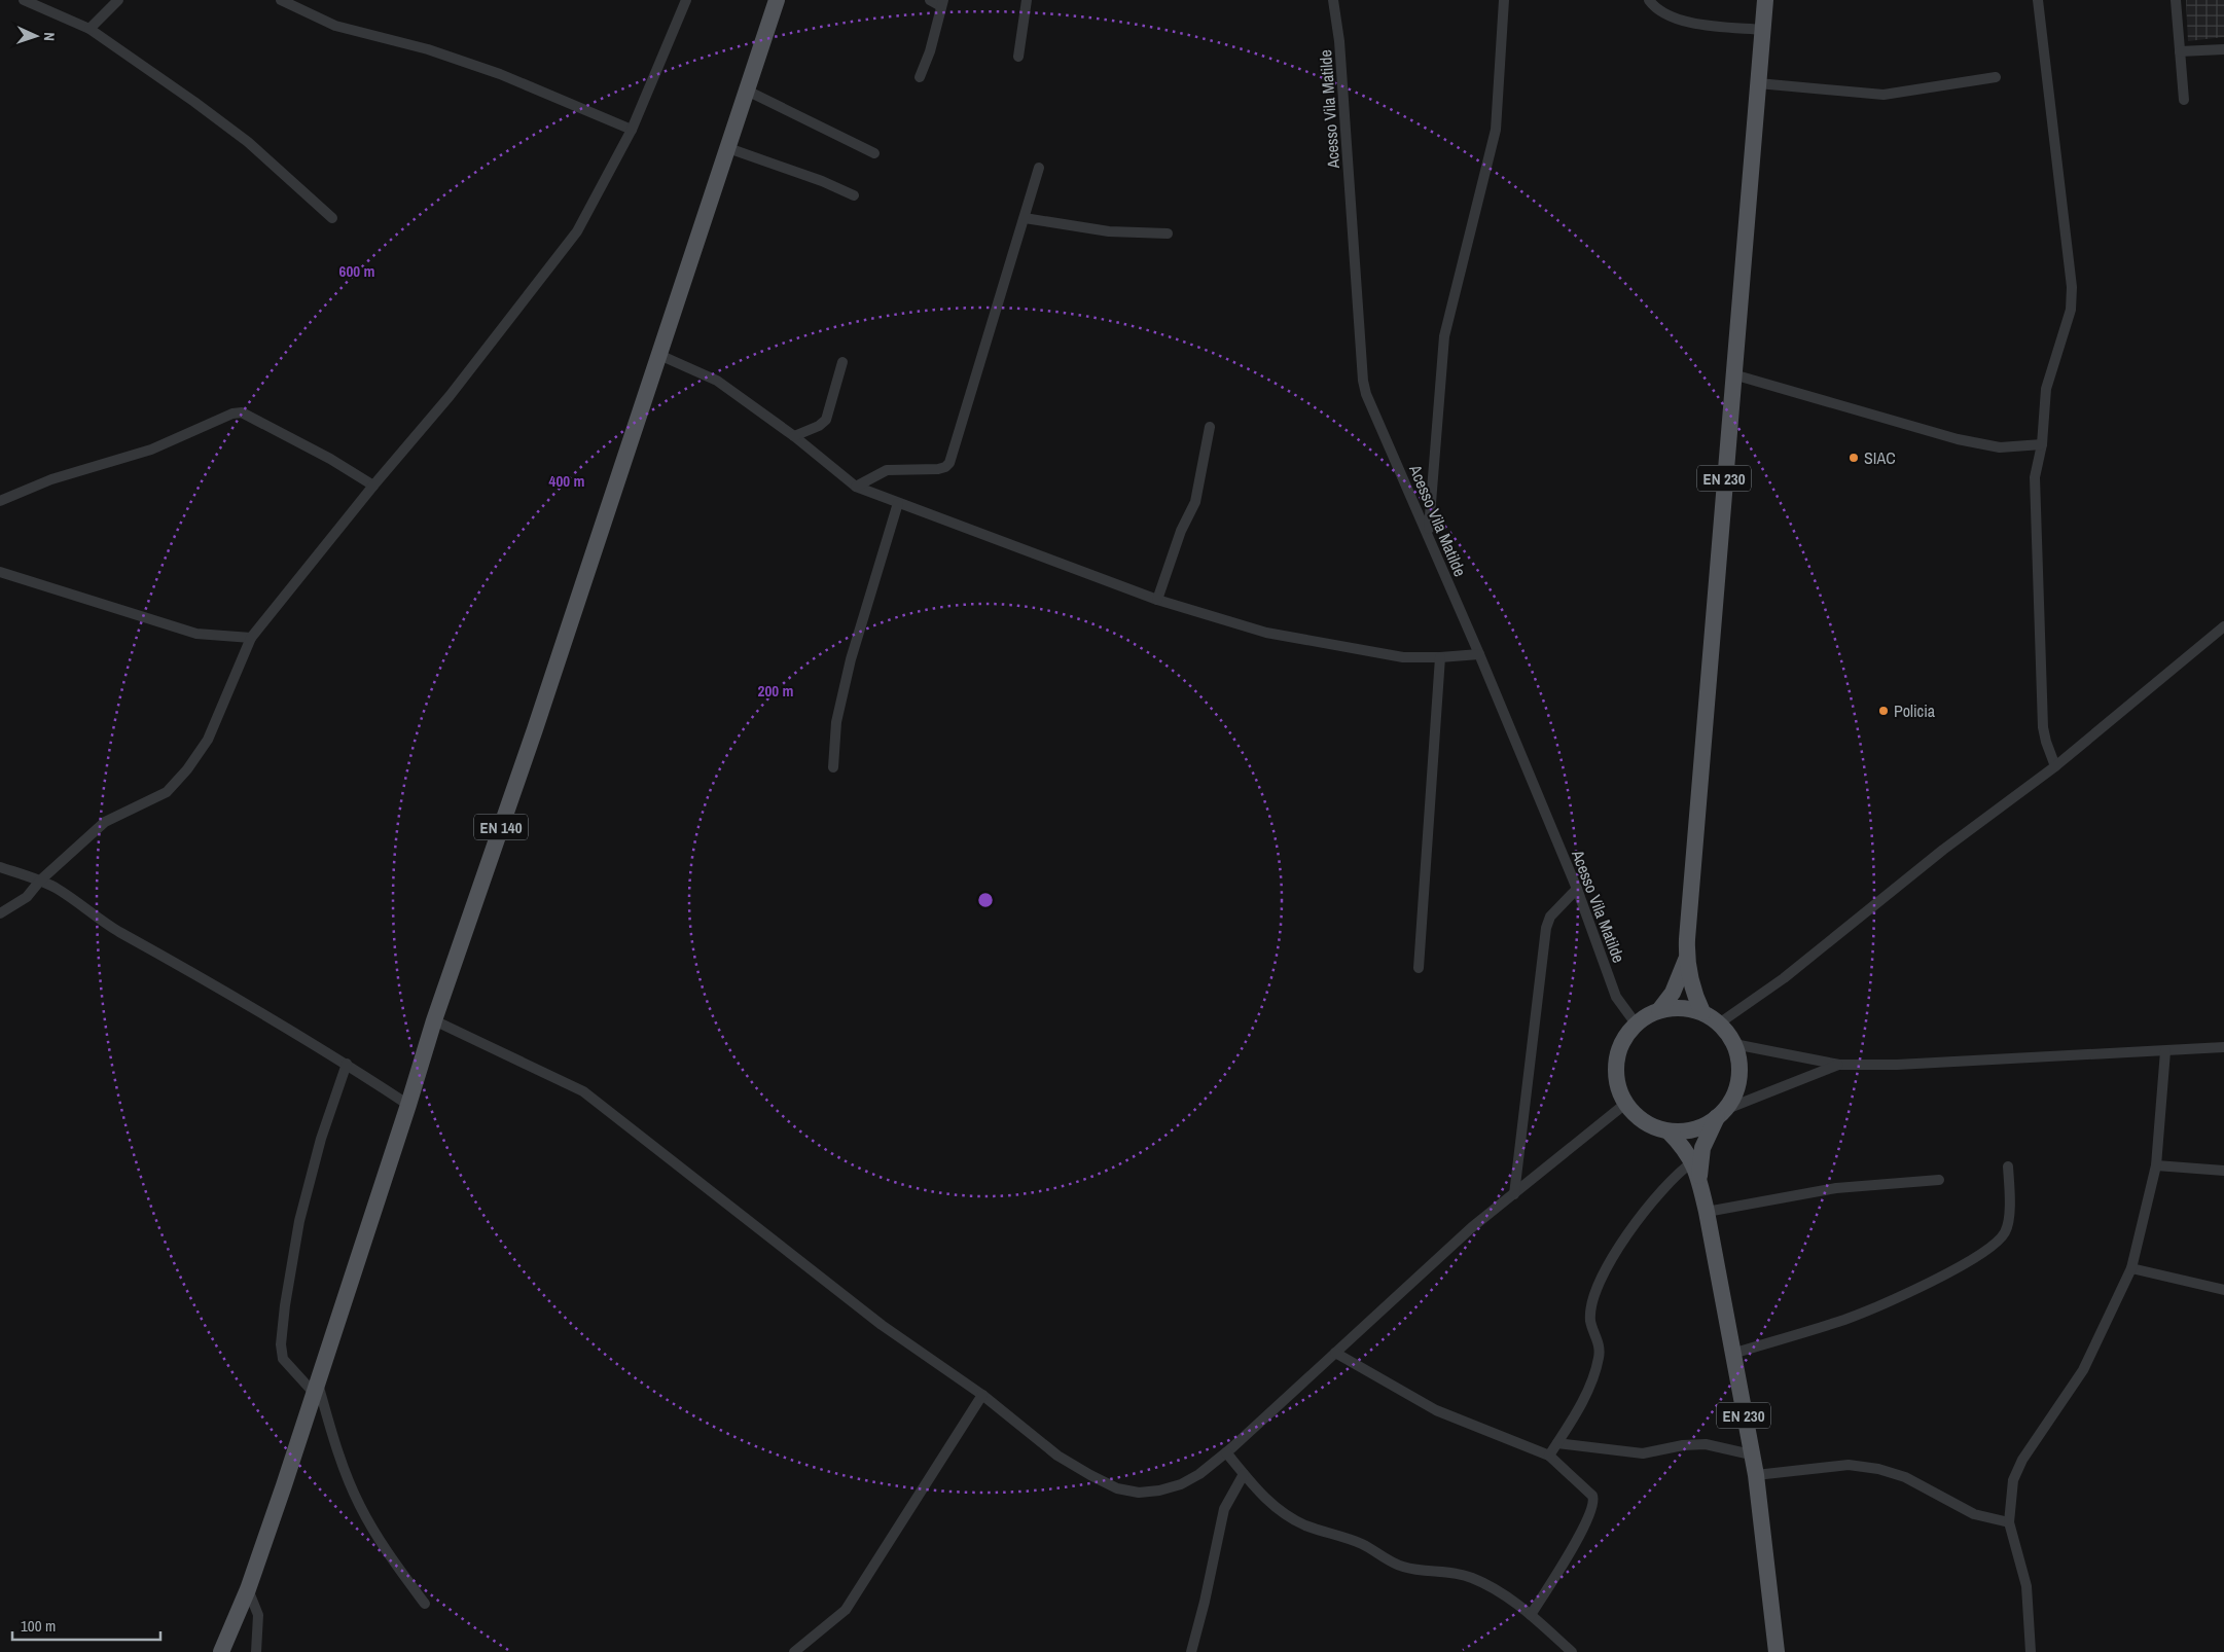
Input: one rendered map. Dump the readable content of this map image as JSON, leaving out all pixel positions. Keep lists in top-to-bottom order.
{
  "streets": {
    "main road": ["EN 230", "EN 140"],
    "street": ["Acesso Vila Matilde"]
  },
  "crossings": [
    ["Acesso Vila Matilde", "EN 230"]
  ],
  "places": ["SIAC", "Policia"],
  "scale_bar": "100 m",
  "north": "right",
  "rings": ["600 m", "400 m", "200 m"]
}
